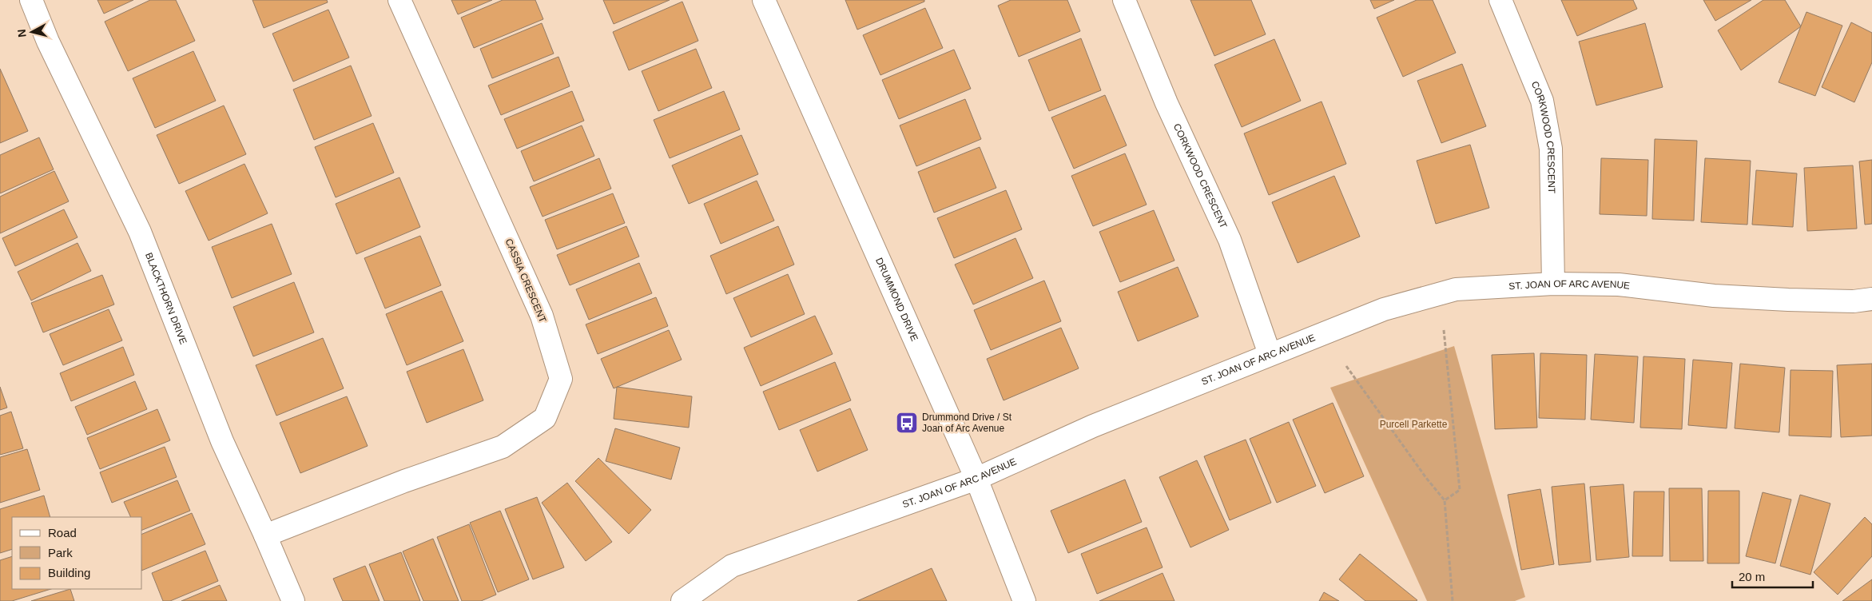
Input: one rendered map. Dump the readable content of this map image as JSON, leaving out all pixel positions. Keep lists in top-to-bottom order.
{
  "streets": {
    "street": [
      "CORKWOOD CRESCENT",
      "CASSIA CRESCENT",
      "ST. JOAN OF ARC AVENUE",
      "BLACKTHORN DRIVE",
      "DRUMMOND DRIVE"
    ]
  },
  "crossings": [
    ["CORKWOOD CRESCENT", "ST. JOAN OF ARC AVENUE"],
    ["CASSIA CRESCENT", "BLACKTHORN DRIVE"],
    ["ST. JOAN OF ARC AVENUE", "DRUMMOND DRIVE"]
  ],
  "parks": ["Purcell Parkette"],
  "places": {
    "bus stop": ["Drummond Drive / St Joan of Arc Avenue"]
  },
  "legend": ["Road", "Park", "Building"],
  "scale_bar": "20 m",
  "north": "left"
}
